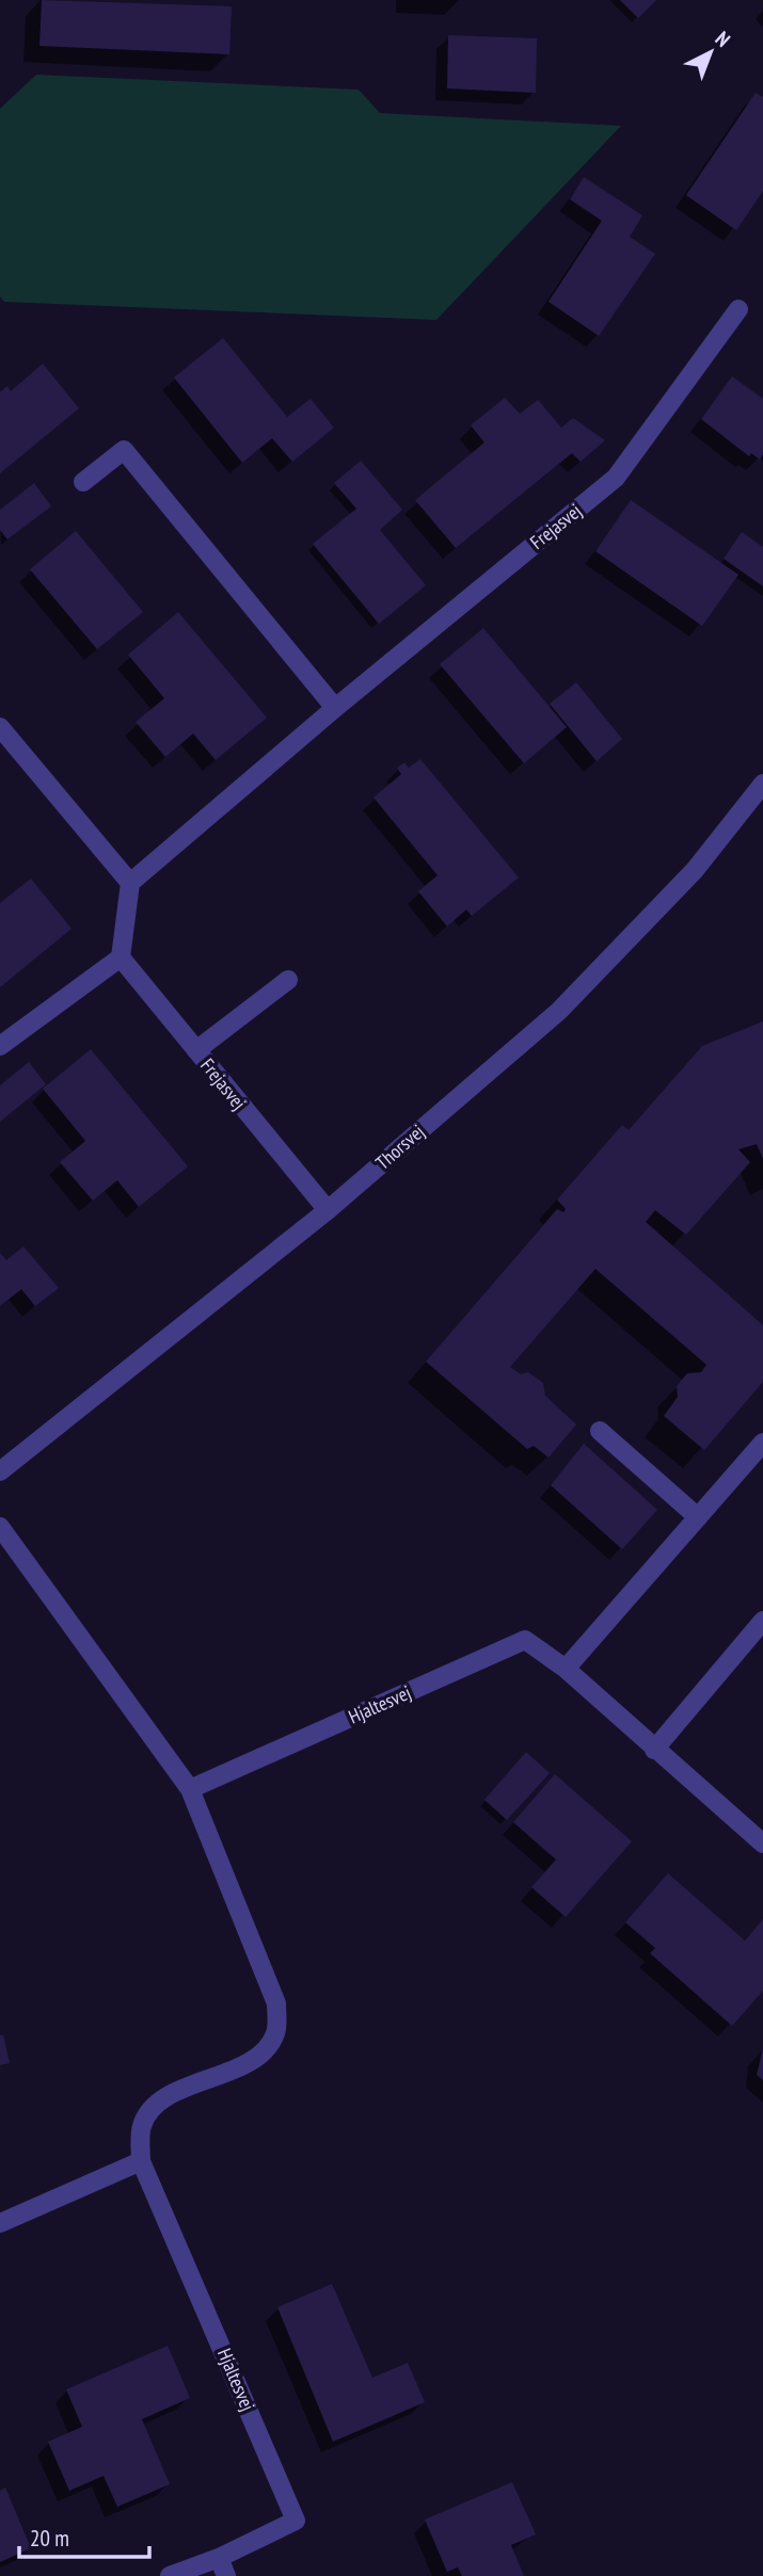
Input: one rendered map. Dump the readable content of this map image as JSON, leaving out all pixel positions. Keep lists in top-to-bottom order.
{
  "streets": {
    "street": ["Frejasvej", "Thorsvej", "Hjaltesvej"]
  },
  "crossings": [
    ["Frejasvej", "Thorsvej"]
  ],
  "scale_bar": "20 m",
  "north": "top right"
}
